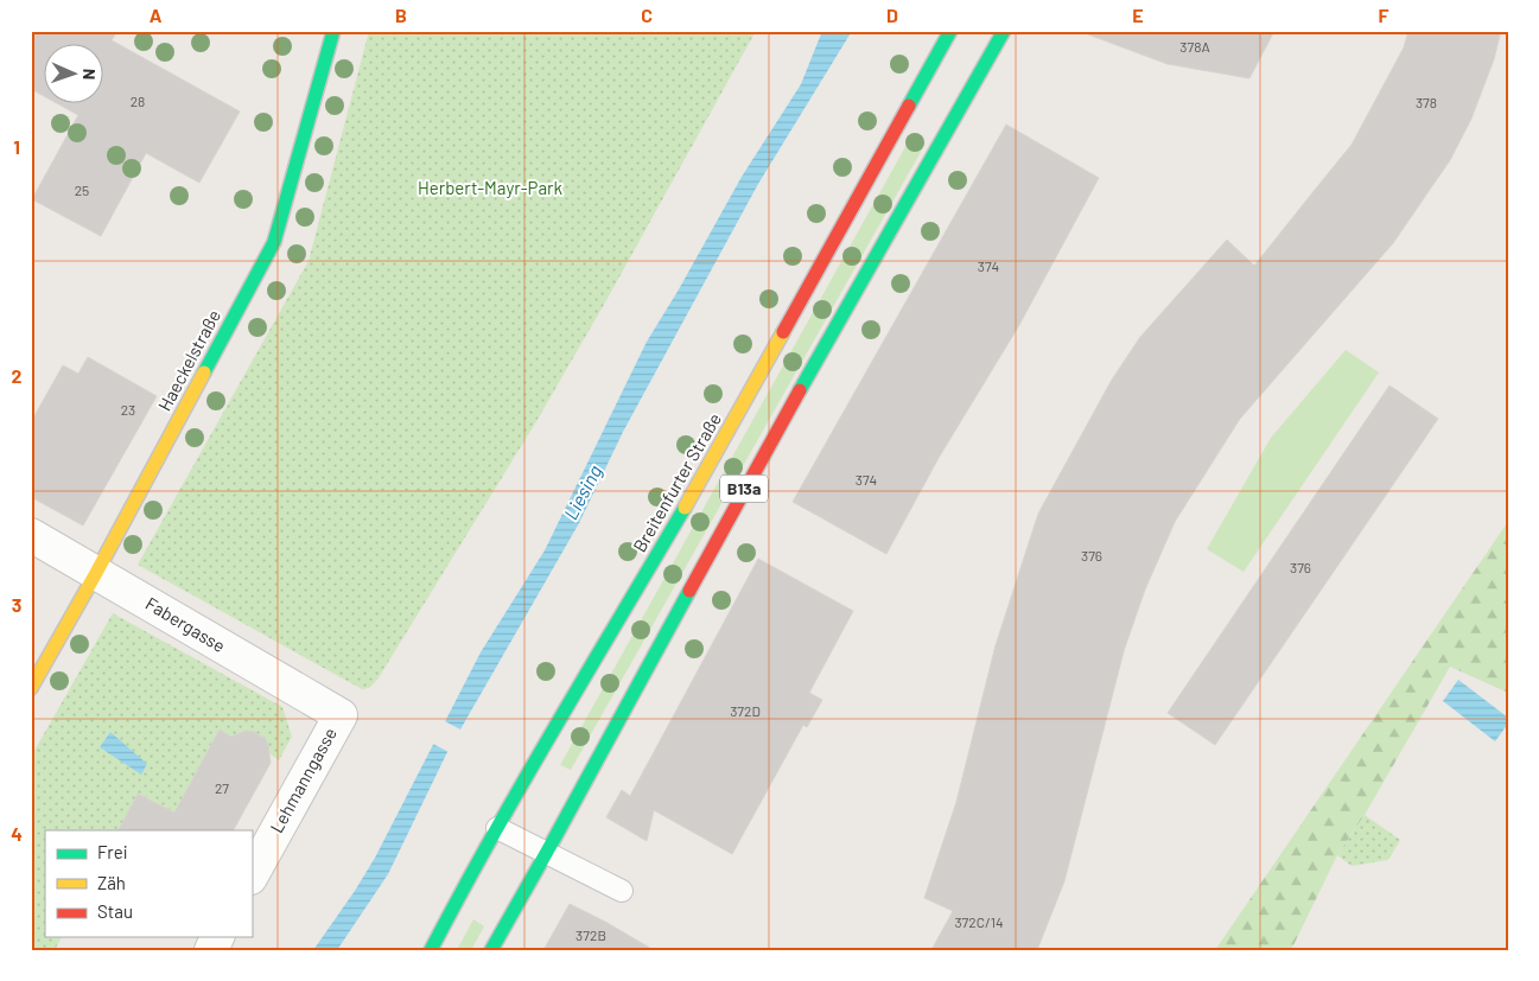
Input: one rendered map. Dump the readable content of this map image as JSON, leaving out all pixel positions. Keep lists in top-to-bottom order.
{
  "streets": {
    "main road": ["Haeckelstraße", "Breitenfurter Straße", "B13a"],
    "street": ["Fabergasse", "Lehmanngasse"]
  },
  "crossings": [
    ["Haeckelstraße", "Fabergasse"],
    ["Fabergasse", "Lehmanngasse"]
  ],
  "water": ["Liesing"],
  "parks": ["Herbert-Mayr-Park"],
  "house_numbers": [
    "378A",
    "28",
    "378",
    "25",
    "374",
    "23",
    "374",
    "376",
    "376",
    "372D",
    "27",
    "372C/14",
    "372B"
  ],
  "legend": ["Frei", "Zäh", "Stau"],
  "north": "right",
  "grid": {
    "columns": [
      "A",
      "B",
      "C",
      "D",
      "E",
      "F"
    ],
    "rows": [
      "1",
      "2",
      "3",
      "4"
    ]
  }
}
